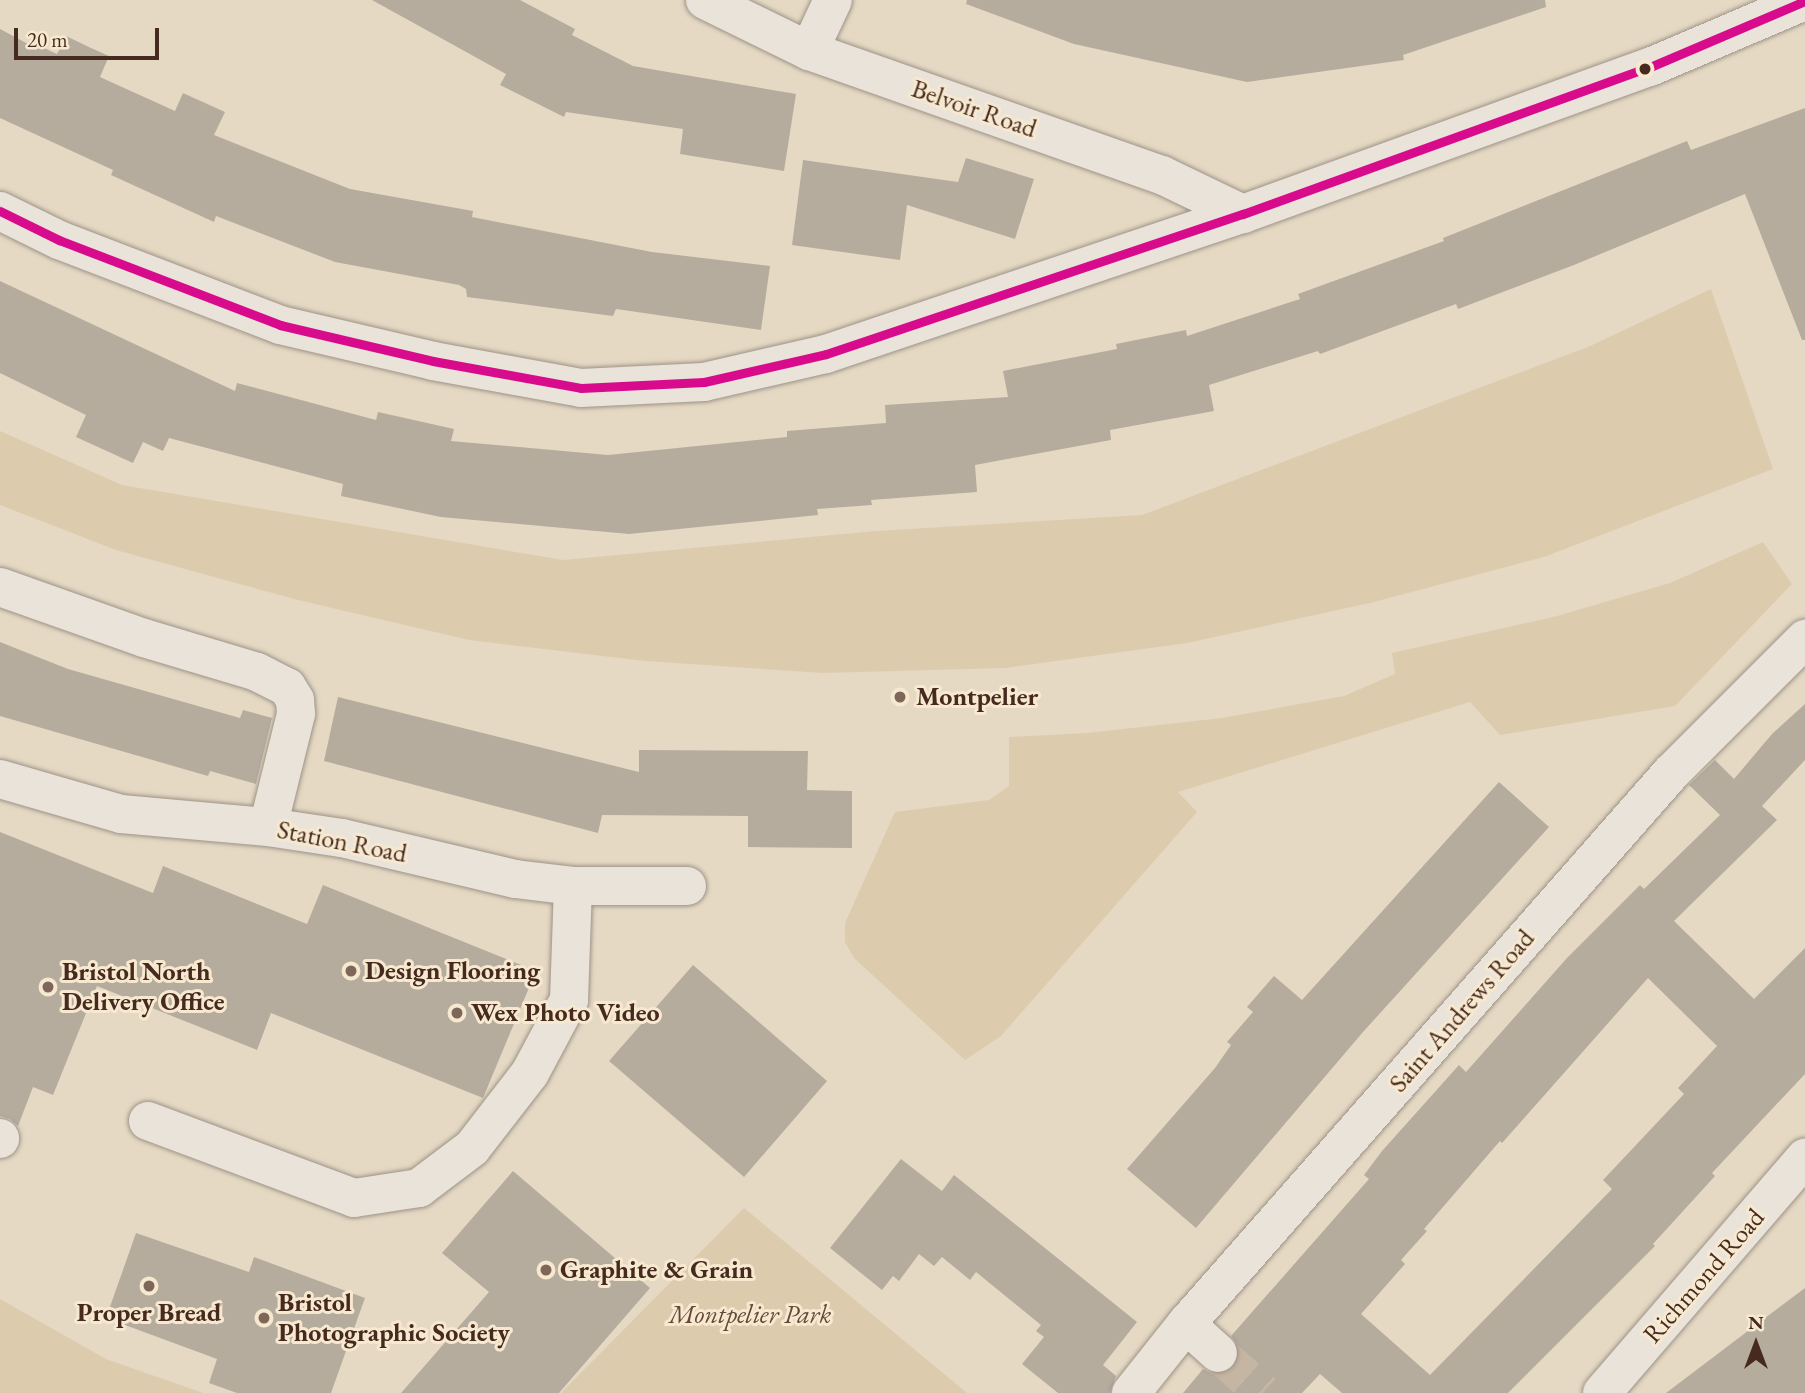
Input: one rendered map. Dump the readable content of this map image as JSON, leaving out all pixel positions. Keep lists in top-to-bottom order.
{
  "streets": {
    "street": [
      "Belvoir Road",
      "Station Road",
      "Saint Andrews Road",
      "Richmond Road"
    ]
  },
  "parks": ["Montpelier Park"],
  "places": [
    "Montpelier",
    "Design Flooring",
    "Bristol North Delivery Office",
    "Wex Photo Video",
    "Graphite & Grain",
    "Proper Bread",
    "Bristol Photographic Society"
  ],
  "scale_bar": "20 m",
  "north": "top"
}
